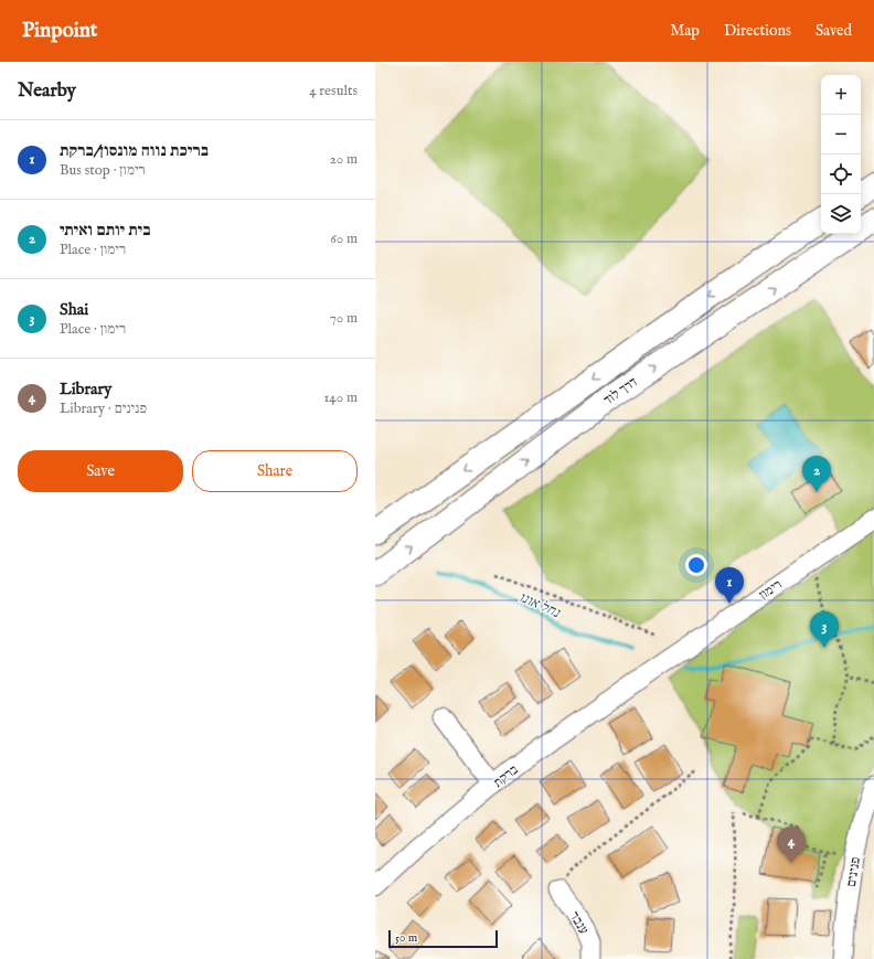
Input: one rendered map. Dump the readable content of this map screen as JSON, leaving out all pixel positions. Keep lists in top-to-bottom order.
{
  "streets": {
    "main road": ["דרך לוד"],
    "street": [
      "רימון",
      "ברקת",
      "פנינים",
      "ענבר"
    ]
  },
  "crossings": [
    ["רימון", "ברקת"]
  ],
  "water": ["נחל אונו"],
  "scale_bar": "50 m",
  "page": {
    "header": "Pinpoint",
    "nav": ["Map", "Directions", "Saved"],
    "heading": ["Nearby", "4 results"],
    "map_buttons": ["+", "−"],
    "list": [
      {
        "mark": "1",
        "name": "בריכת נווה מונסון/ברקת",
        "note": "Bus stop · רימון",
        "value": "20 m"
      },
      {
        "mark": "2",
        "name": "בית יותם ואיתי",
        "note": "Place · רימון",
        "value": "60 m"
      },
      {
        "mark": "3",
        "name": "Shai",
        "note": "Place · רימון",
        "value": "70 m"
      },
      {
        "mark": "4",
        "name": "Library",
        "note": "Library · פנינים",
        "value": "140 m"
      }
    ],
    "buttons": ["Save", "Share"],
    "pins": [
      "2",
      "1",
      "3",
      "4"
    ],
    "scale": "50 m"
  }
}
